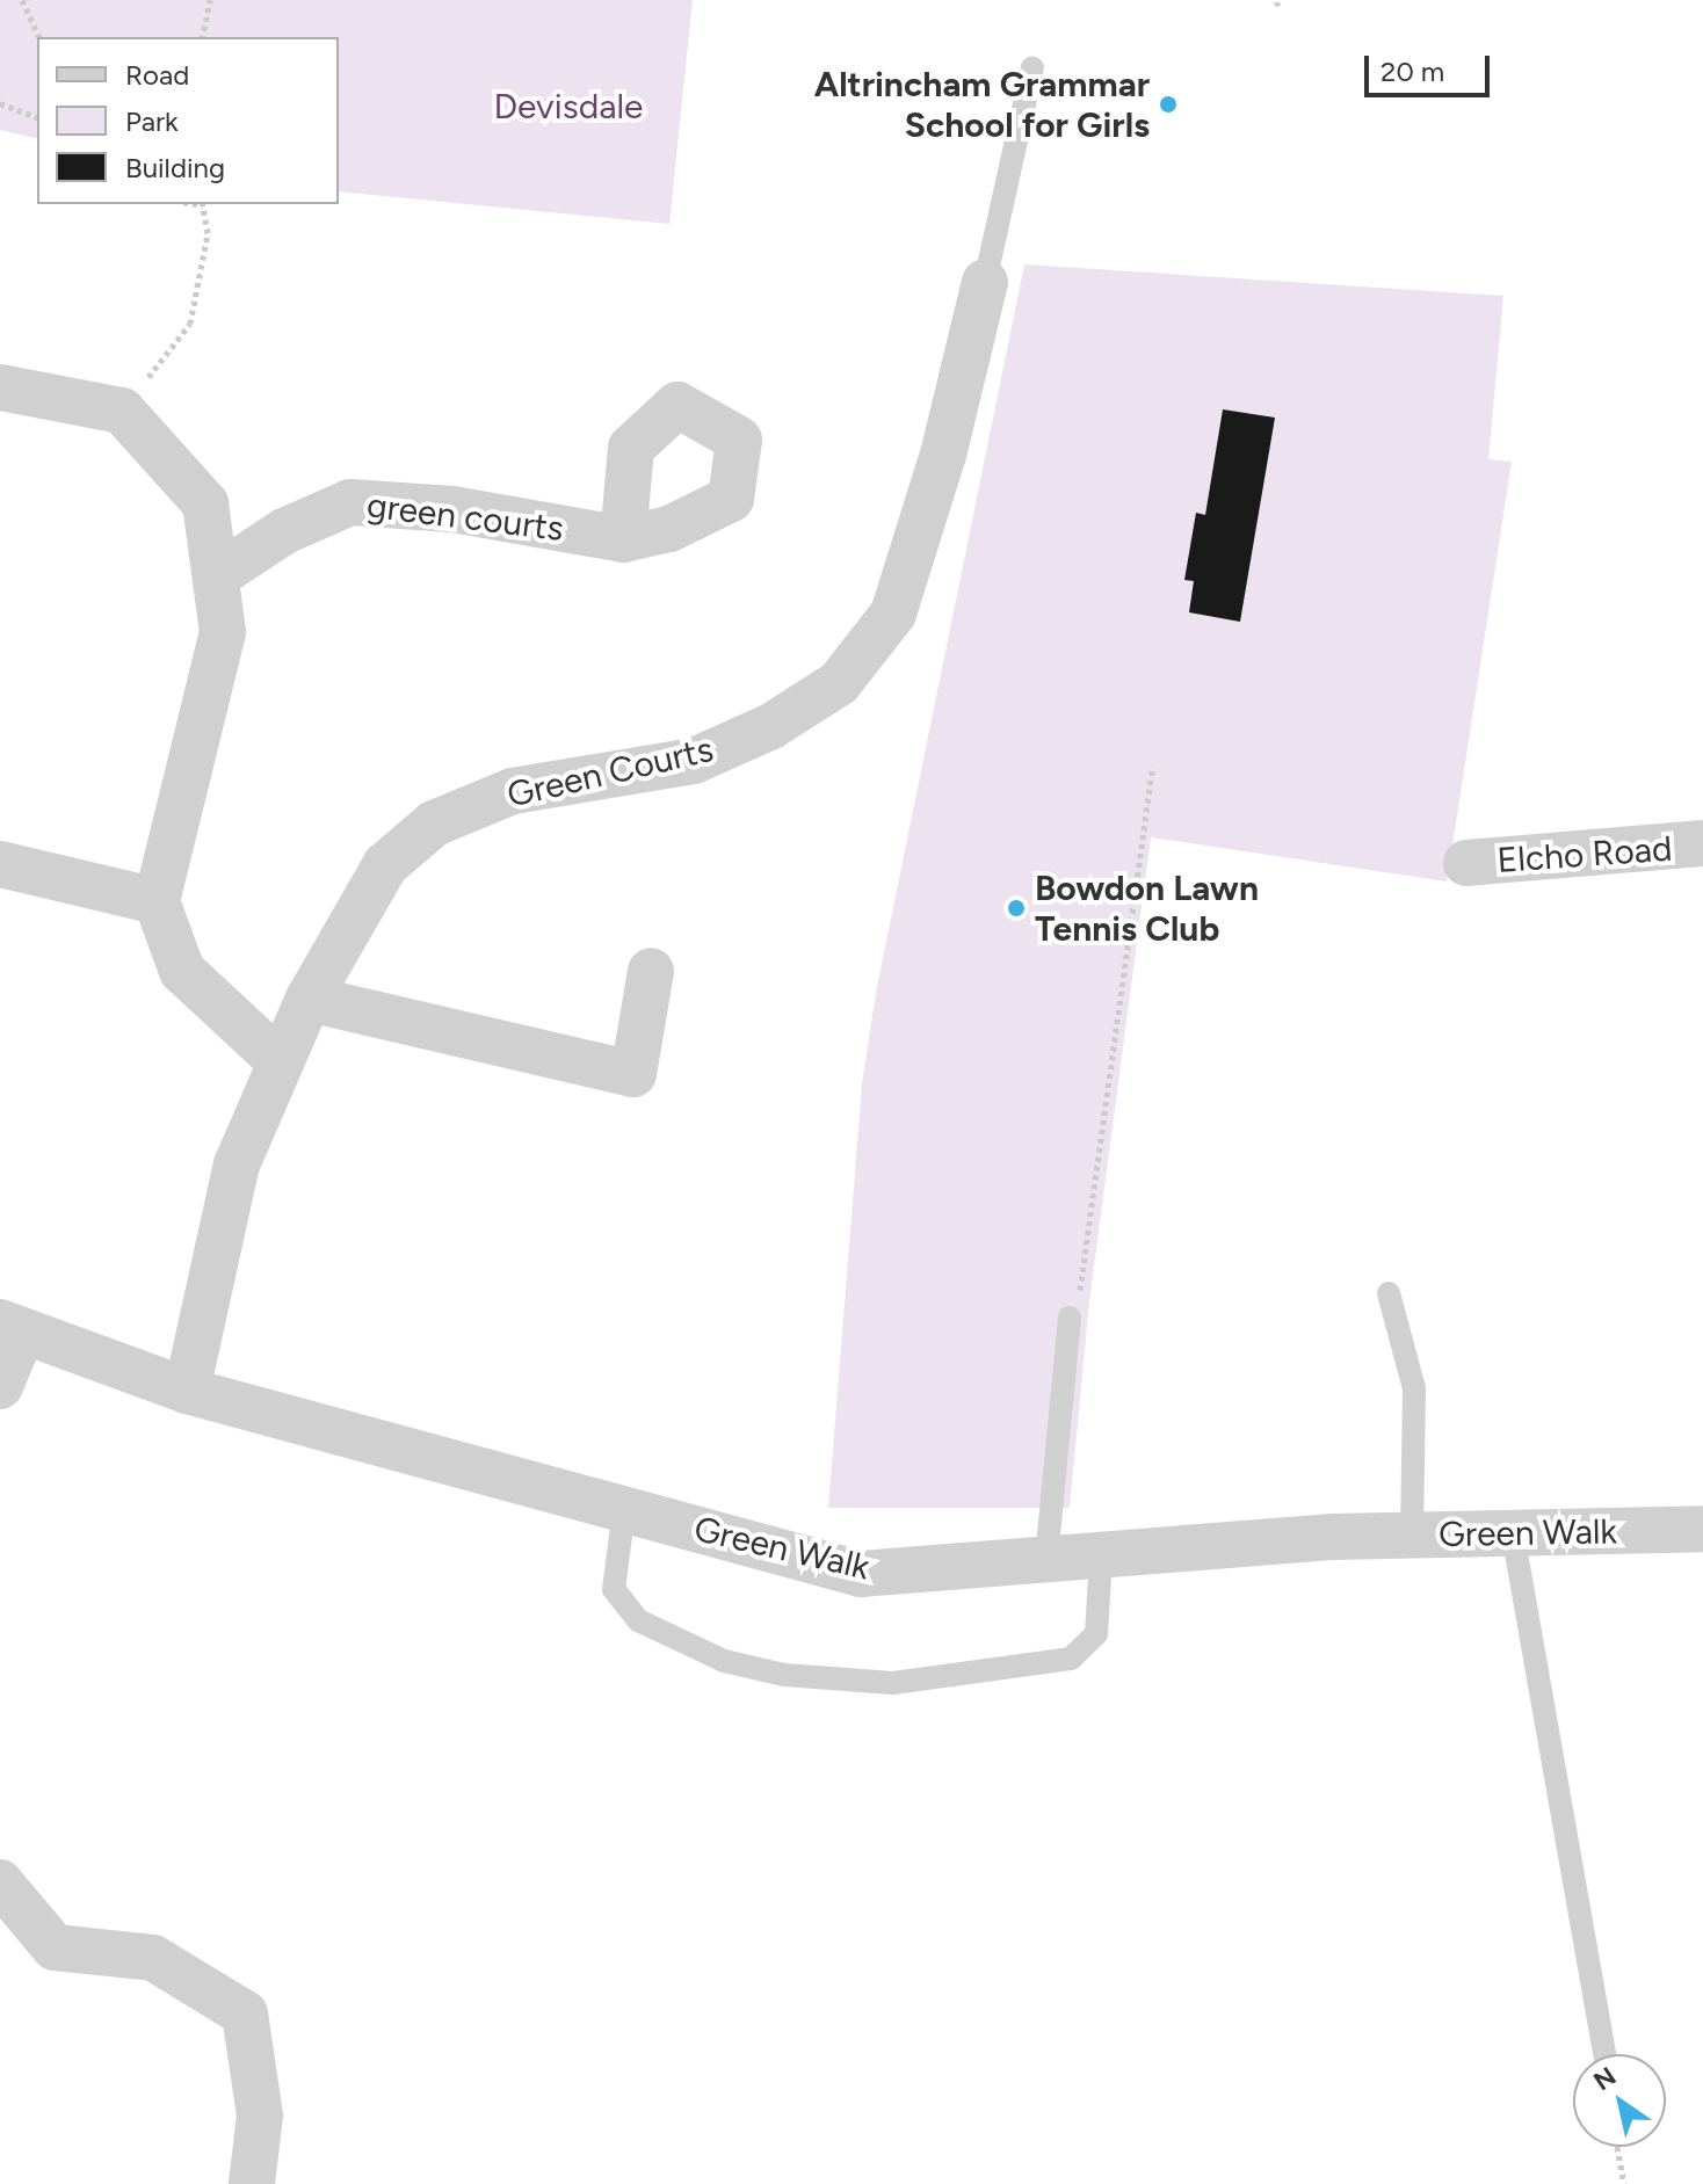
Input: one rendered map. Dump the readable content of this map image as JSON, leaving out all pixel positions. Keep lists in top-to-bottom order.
{
  "streets": {
    "street": [
      "green courts",
      "Green Courts",
      "Elcho Road",
      "Green Walk"
    ]
  },
  "crossings": [
    ["Green Courts", "Green Walk"]
  ],
  "parks": ["Devisdale"],
  "places": ["Altrincham Grammar School for Girls", "Bowdon Lawn Tennis Club"],
  "legend": ["Road", "Park", "Building"],
  "scale_bar": "20 m",
  "north": "top left"
}
